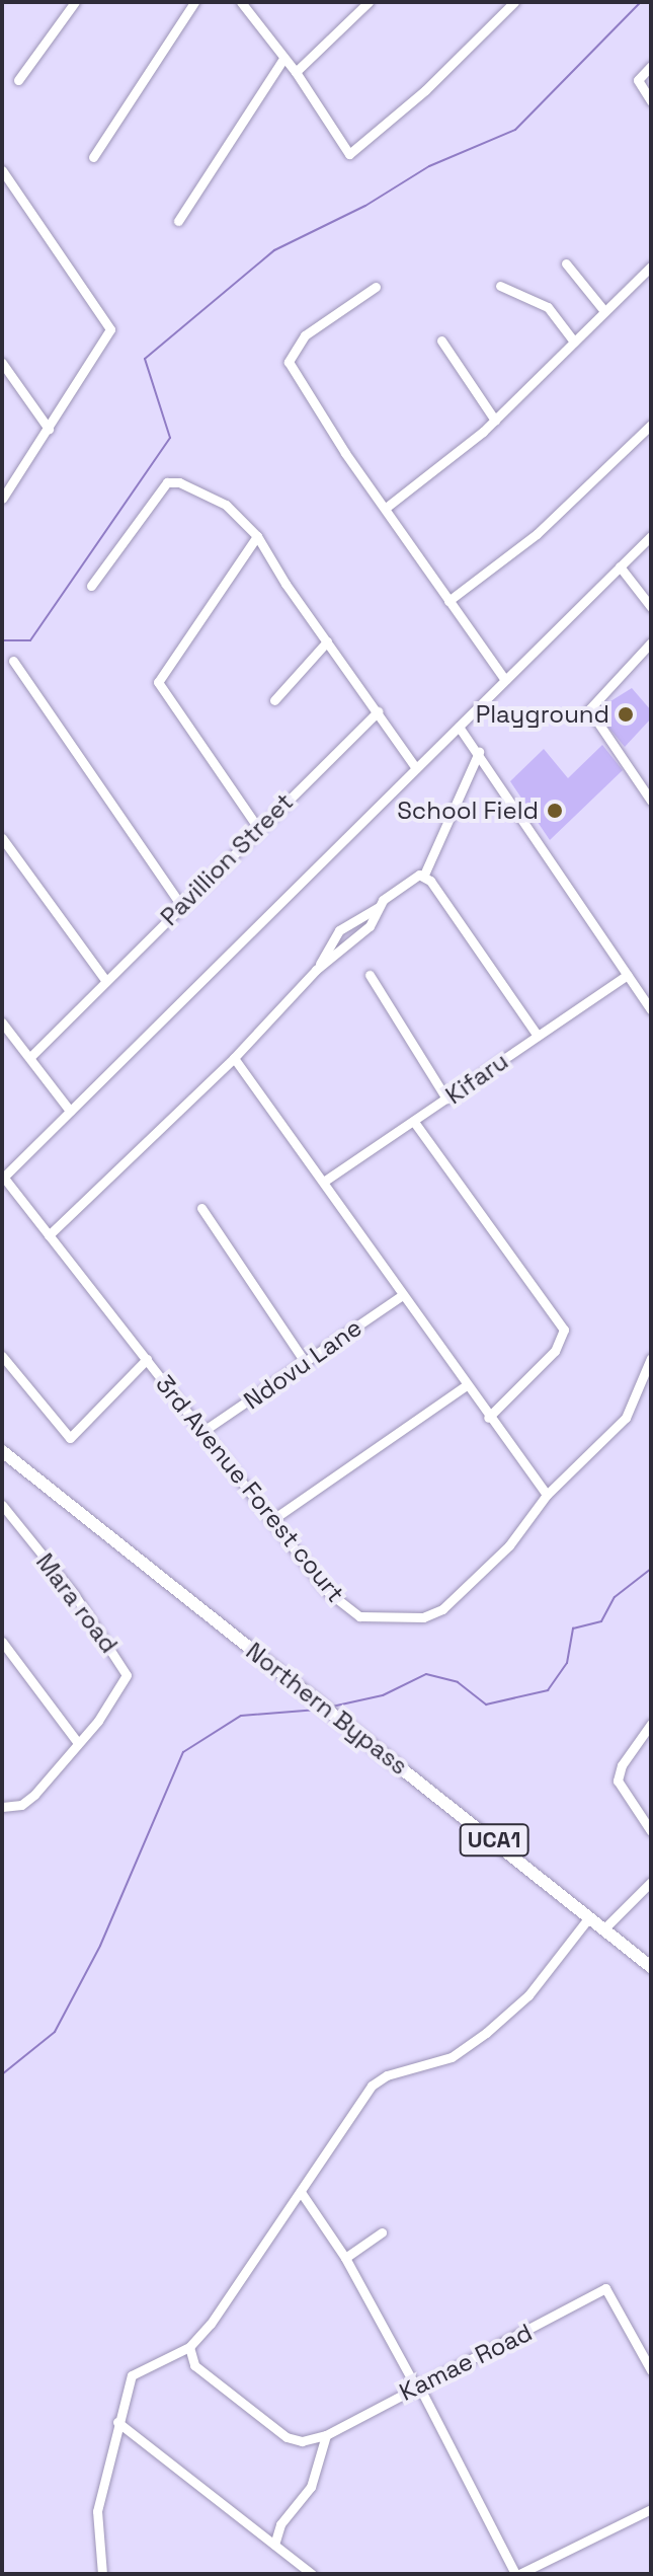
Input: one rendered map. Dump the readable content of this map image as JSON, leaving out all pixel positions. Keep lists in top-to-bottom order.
{
  "streets": {
    "main road": ["Northern Bypass", "UCA1"],
    "street": [
      "Pavillion Street",
      "Kifaru",
      "Ndovu Lane",
      "3rd Avenue Forest court",
      "Mara road",
      "Kamae Road"
    ]
  },
  "crossings": [
    ["Ndovu Lane", "3rd Avenue Forest court"]
  ],
  "places": ["Playground", "School Field"]
}
